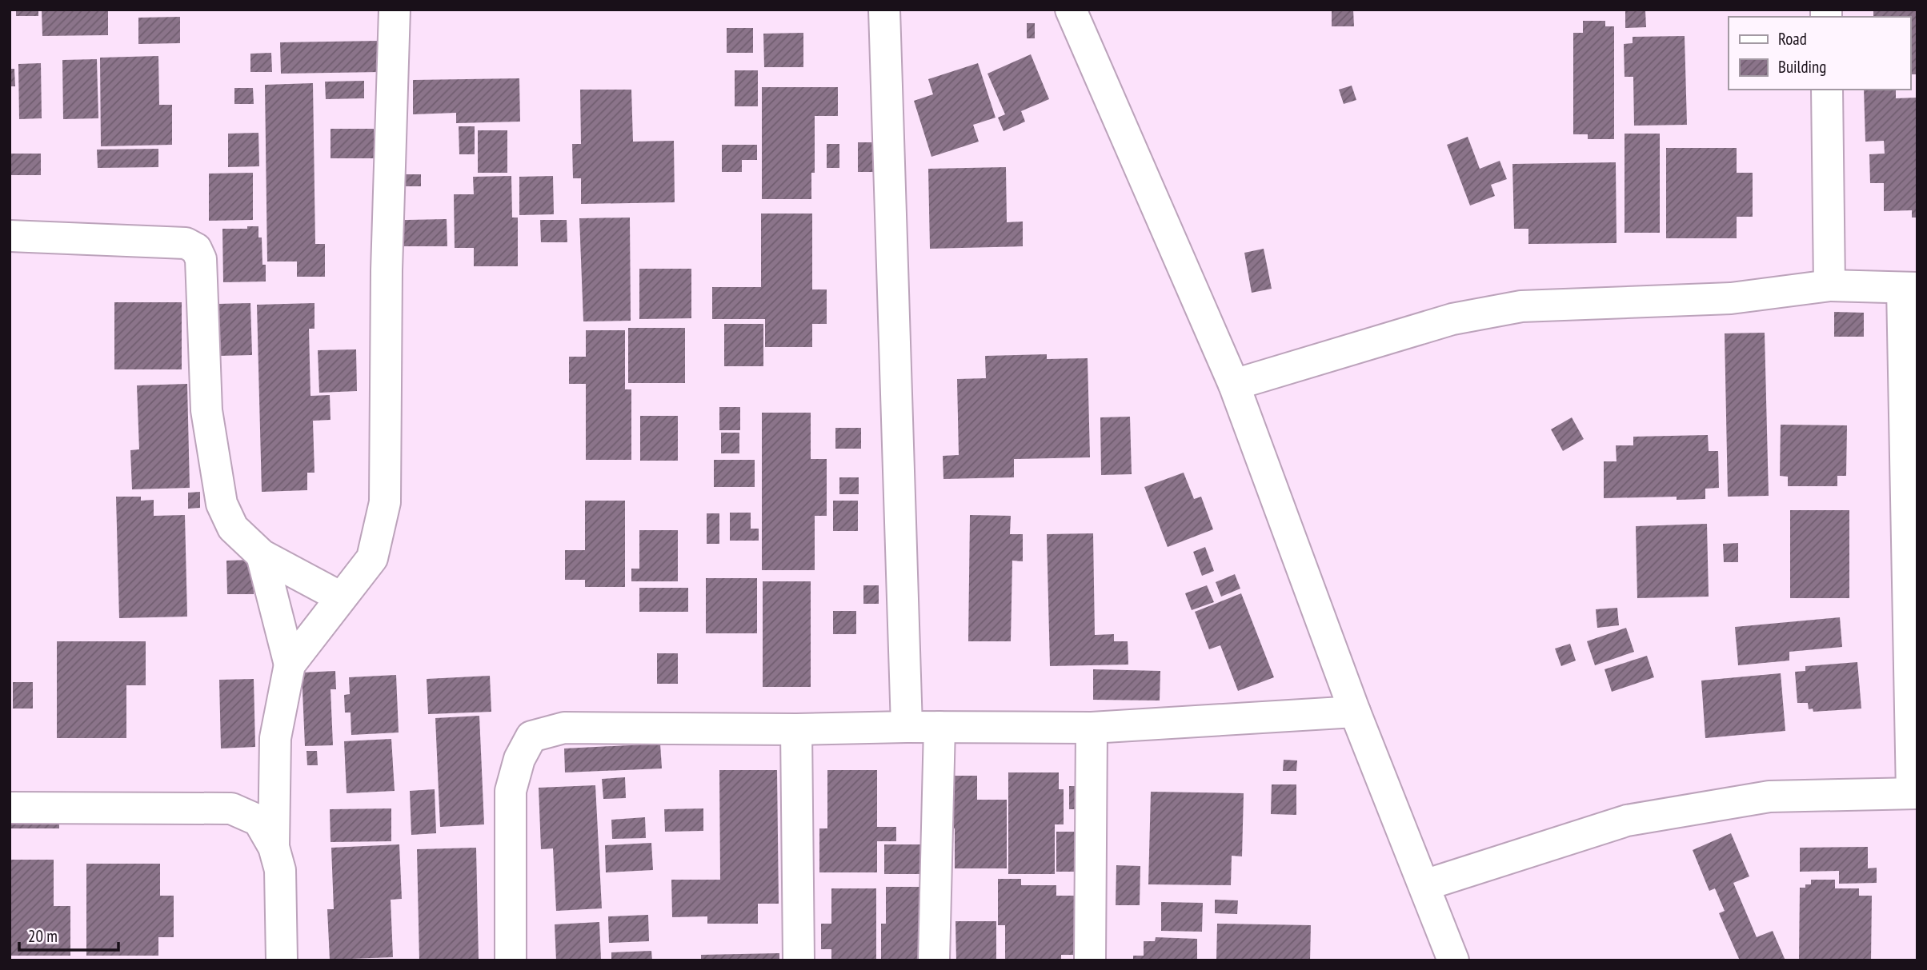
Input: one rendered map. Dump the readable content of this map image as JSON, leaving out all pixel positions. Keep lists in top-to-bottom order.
{
  "legend": ["Road", "Building"],
  "scale_bar": "20 m"
}
